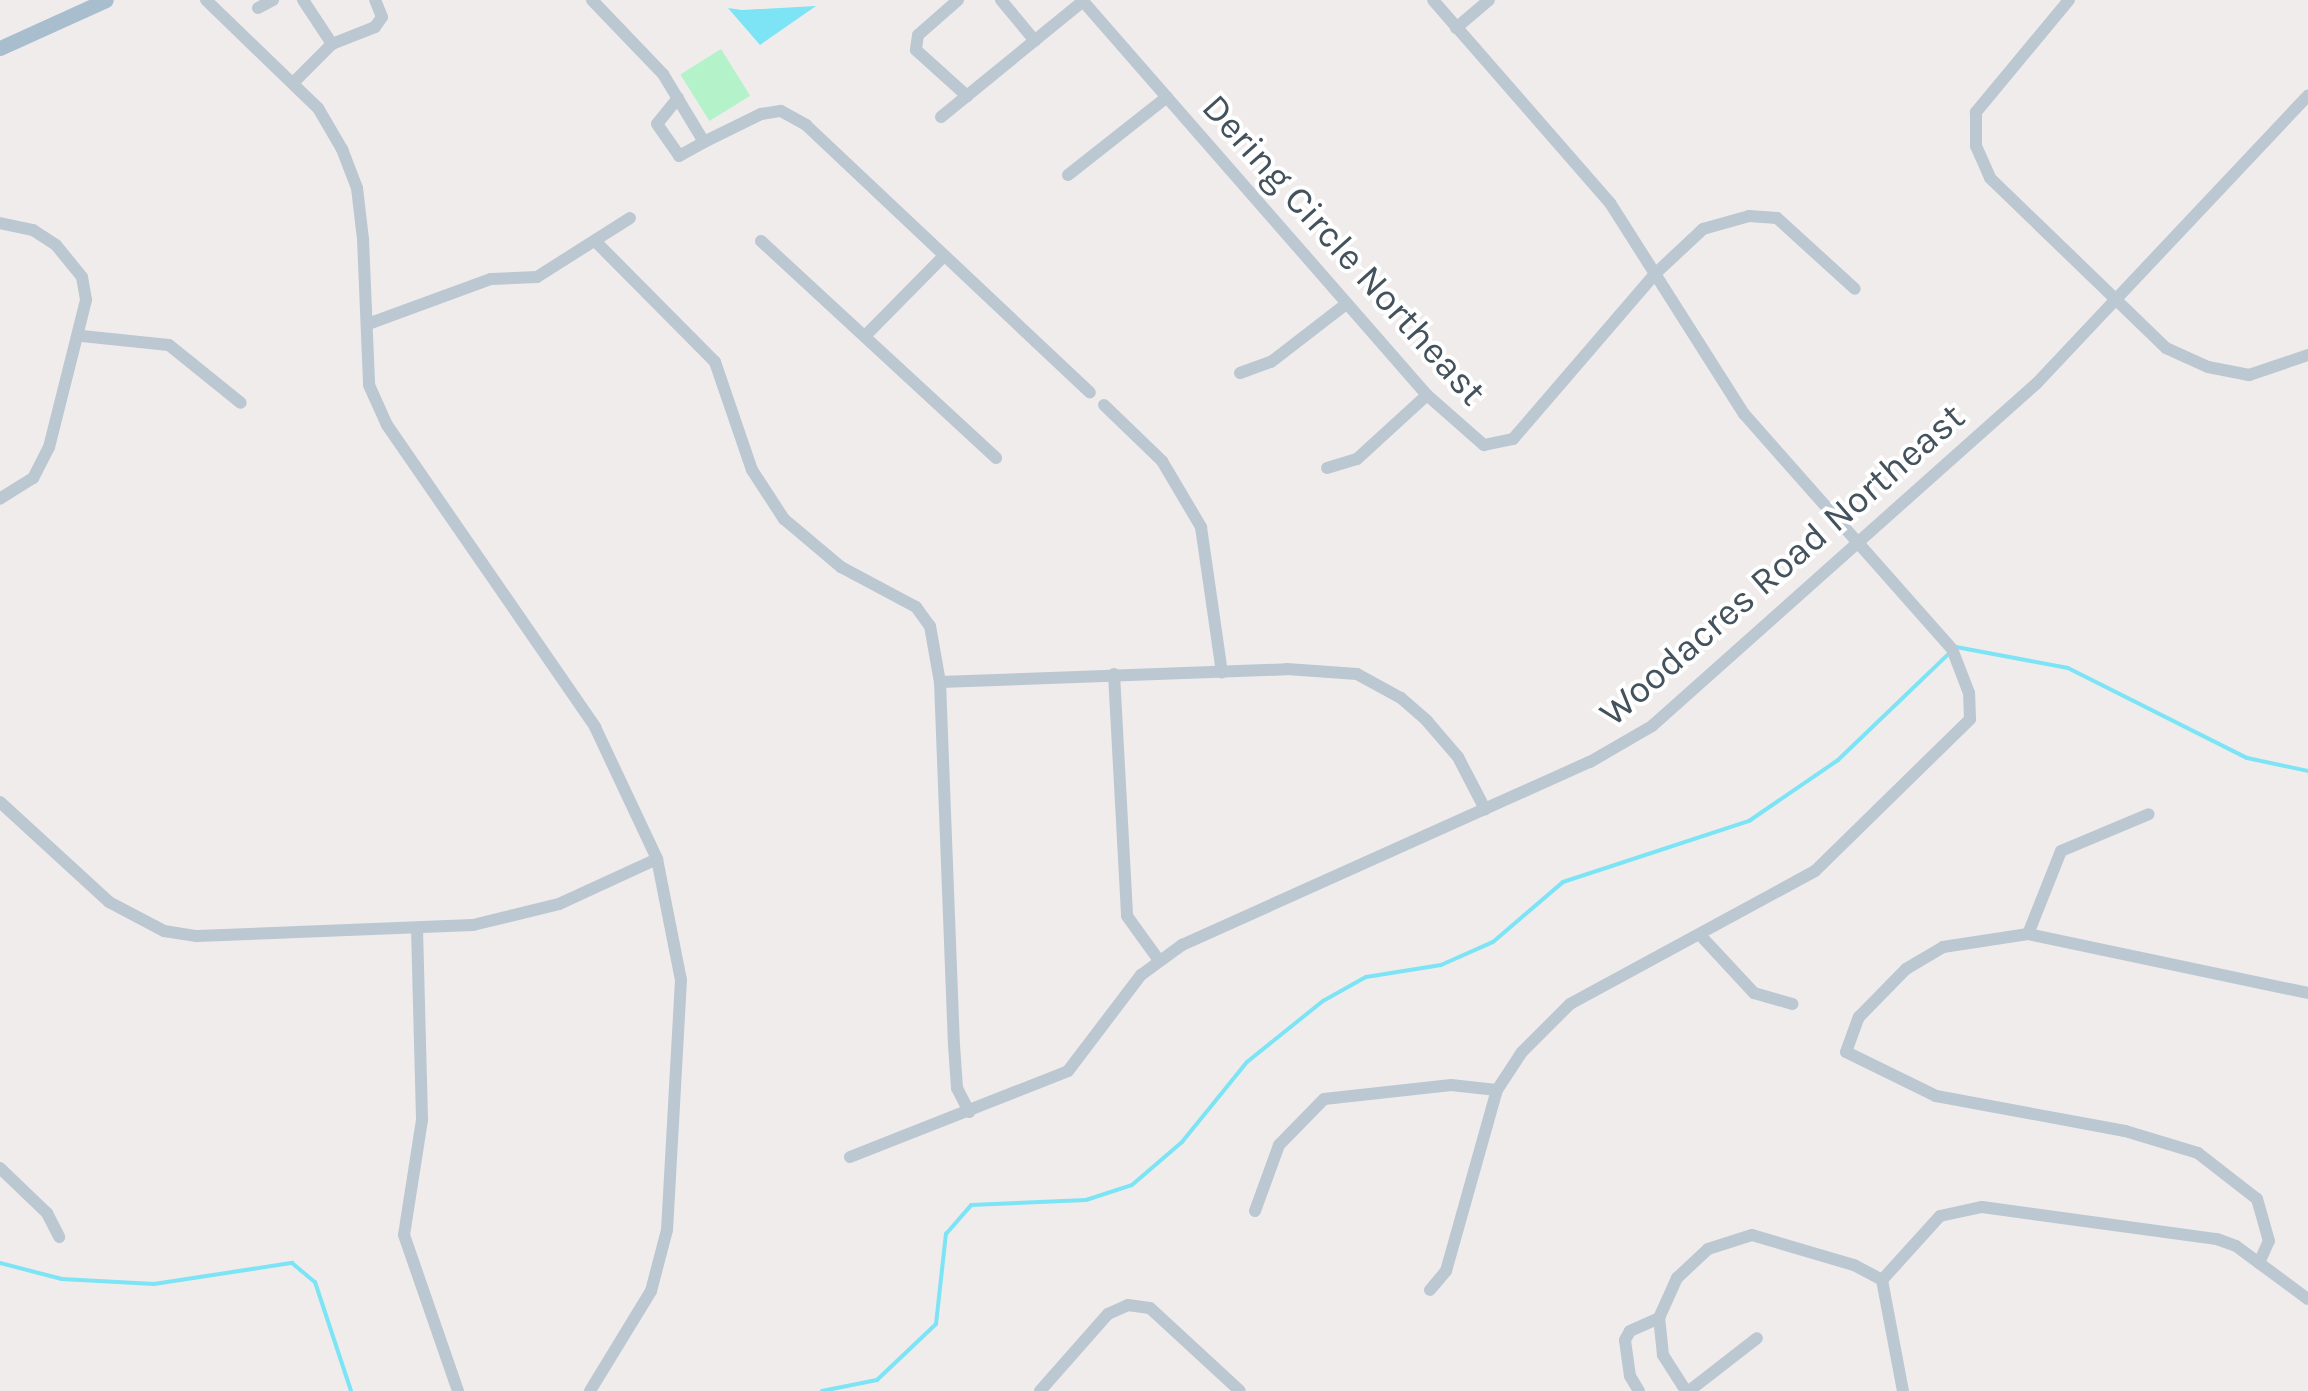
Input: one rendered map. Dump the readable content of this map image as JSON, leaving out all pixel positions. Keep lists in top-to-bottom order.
{
  "streets": {
    "street": ["Dering Circle Northeast", "Woodacres Road Northeast"]
  }
}
